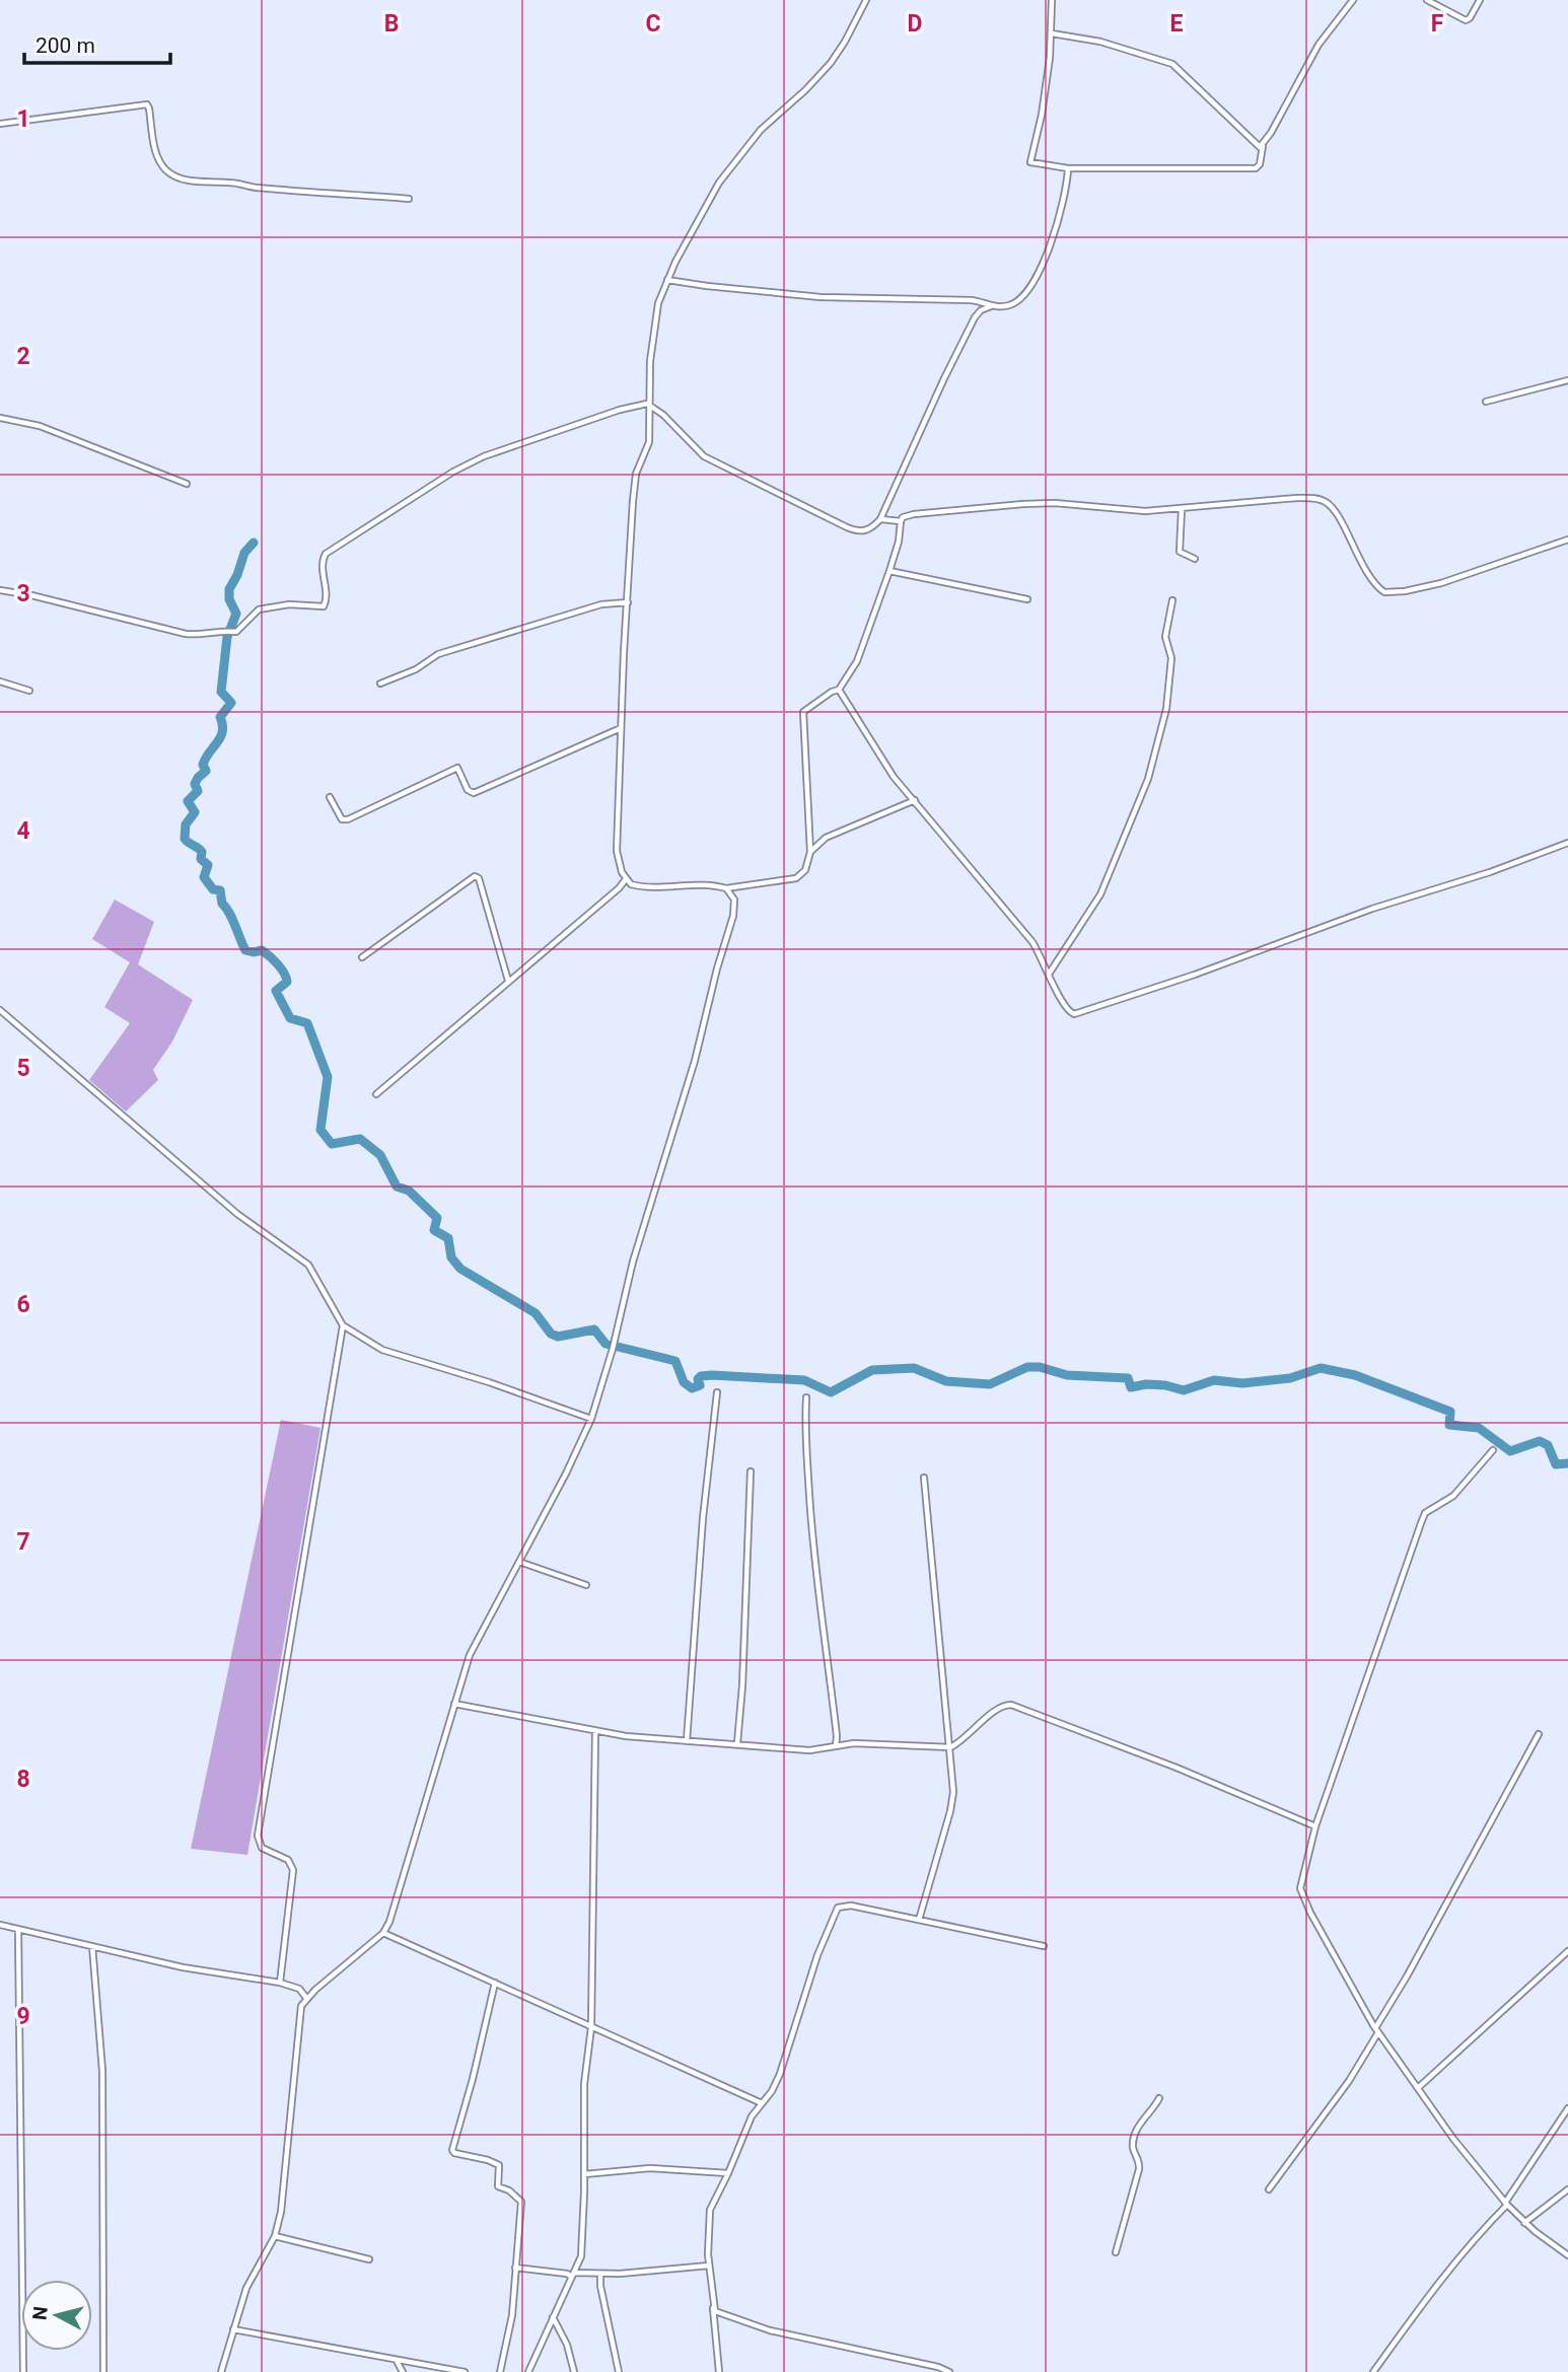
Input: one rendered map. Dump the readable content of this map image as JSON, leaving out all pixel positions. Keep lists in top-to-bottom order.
{
  "scale_bar": "200 m",
  "north": "left",
  "grid": {
    "columns": [
      "B",
      "C",
      "D",
      "E",
      "F"
    ],
    "rows": [
      "1",
      "2",
      "3",
      "4",
      "5",
      "6",
      "7",
      "8",
      "9"
    ]
  }
}
